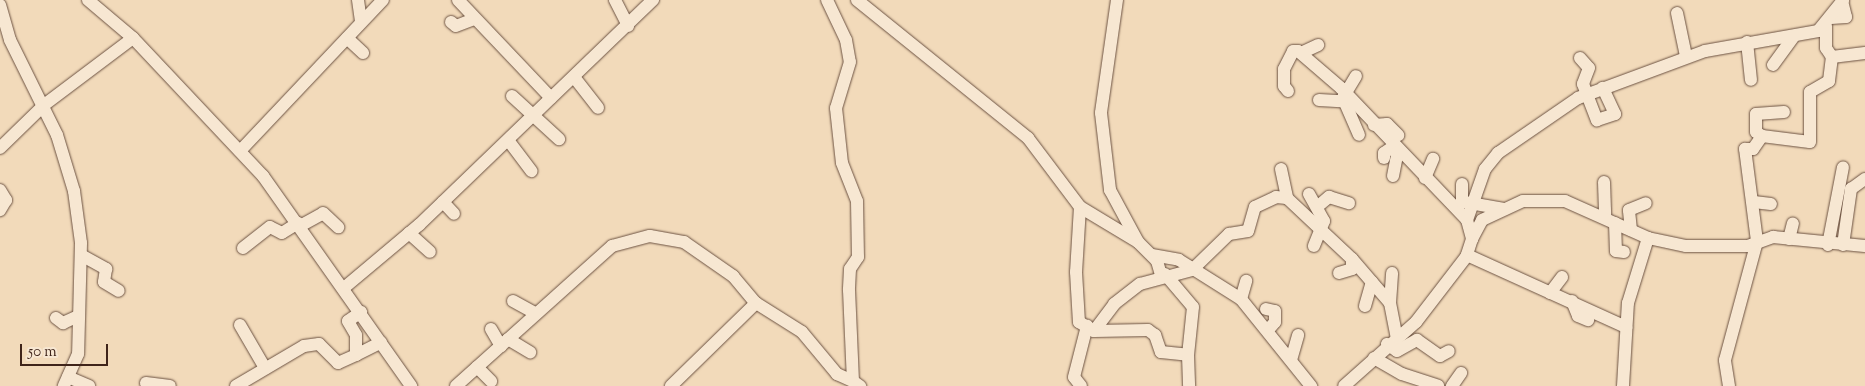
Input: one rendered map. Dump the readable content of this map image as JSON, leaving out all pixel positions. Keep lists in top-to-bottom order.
{
  "scale_bar": "50 m"
}
